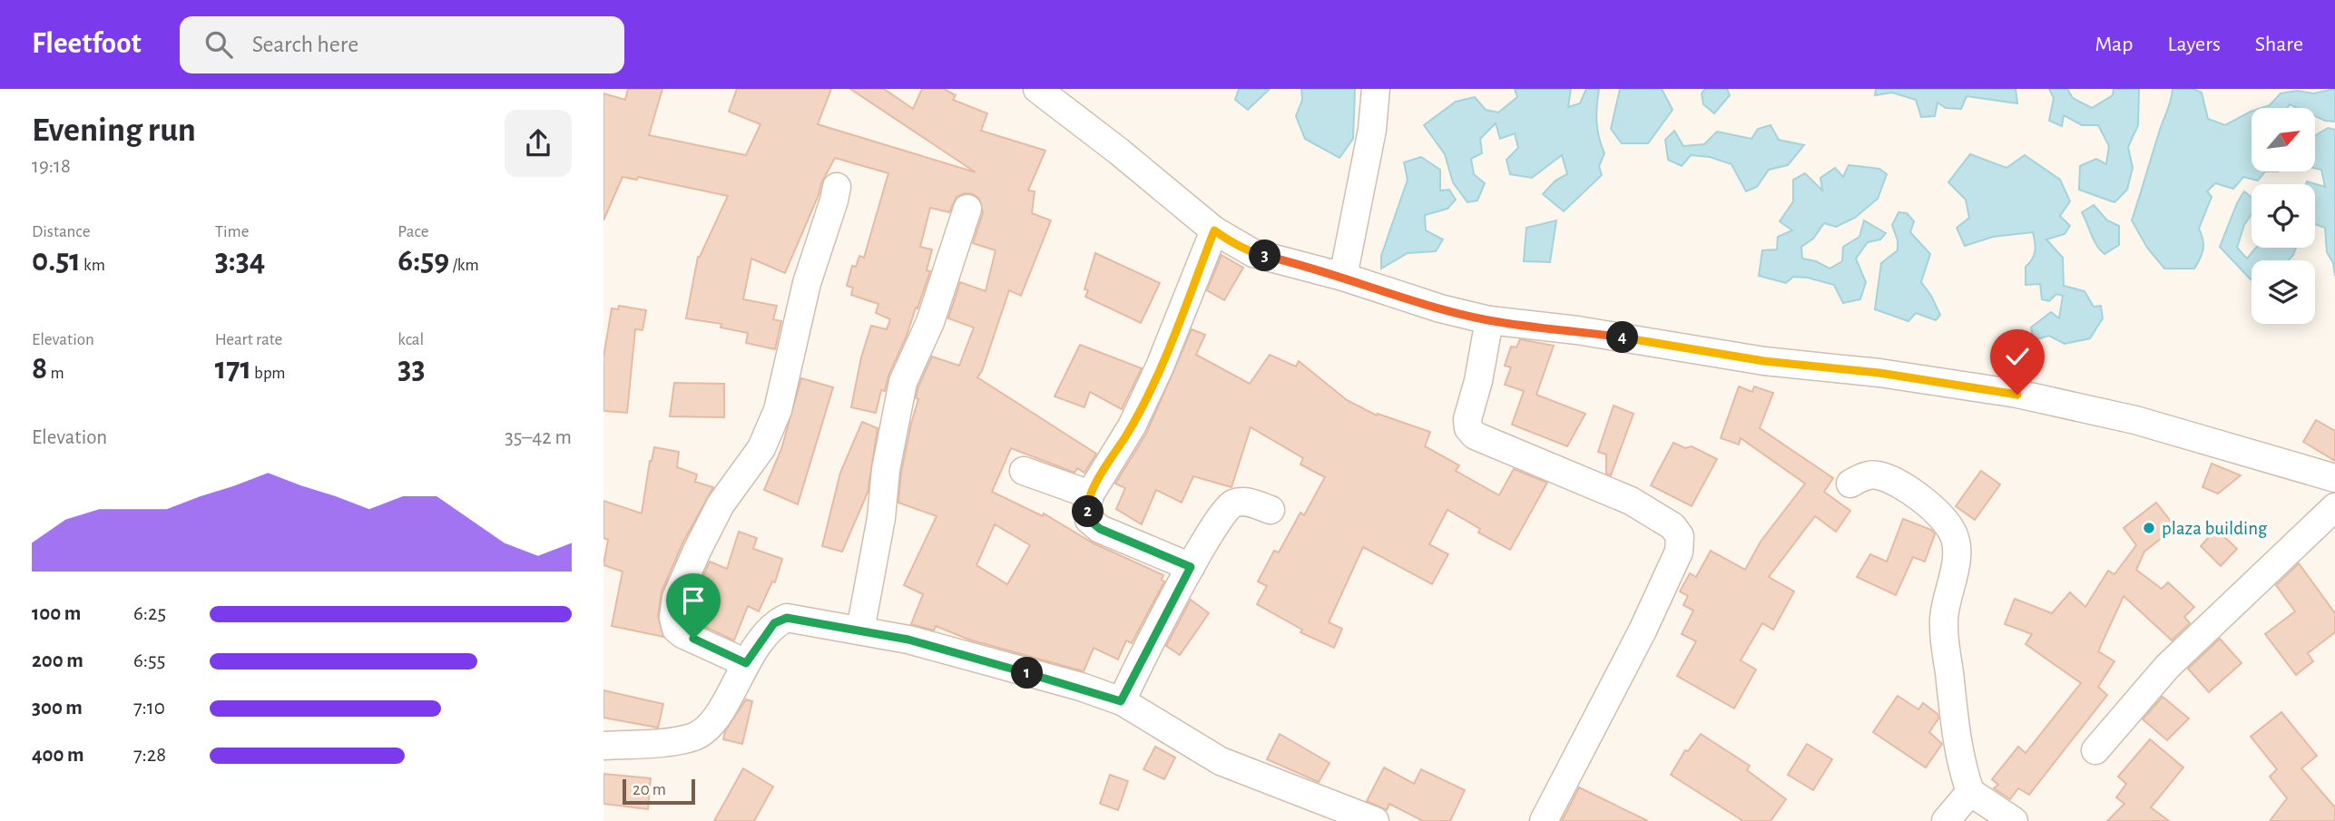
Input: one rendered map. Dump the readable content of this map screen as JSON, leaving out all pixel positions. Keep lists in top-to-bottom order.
{
  "places": ["plaza building"],
  "scale_bar": "20 m",
  "north": "top right",
  "page": {
    "header": "Fleetfoot",
    "search": "Search here",
    "nav": ["Map", "Layers", "Share"],
    "heading": ["Evening run", "19:18"],
    "stats": [
      ["Distance", "0.51 km"],
      ["Time", "3:34"],
      ["Pace", "6:59 /km"],
      ["Elevation", "8 m"],
      ["Heart rate", "171 bpm"],
      ["kcal", "33"]
    ],
    "pins": [
      "3",
      "4",
      "2",
      "1"
    ],
    "chart": ["Elevation", "35–42 m"],
    "list": [
      {
        "name": "100 m",
        "note": "6:25"
      },
      {
        "name": "200 m",
        "note": "6:55"
      },
      {
        "name": "300 m",
        "note": "7:10"
      },
      {
        "name": "400 m",
        "note": "7:28"
      }
    ],
    "scale": "20 m"
  }
}
